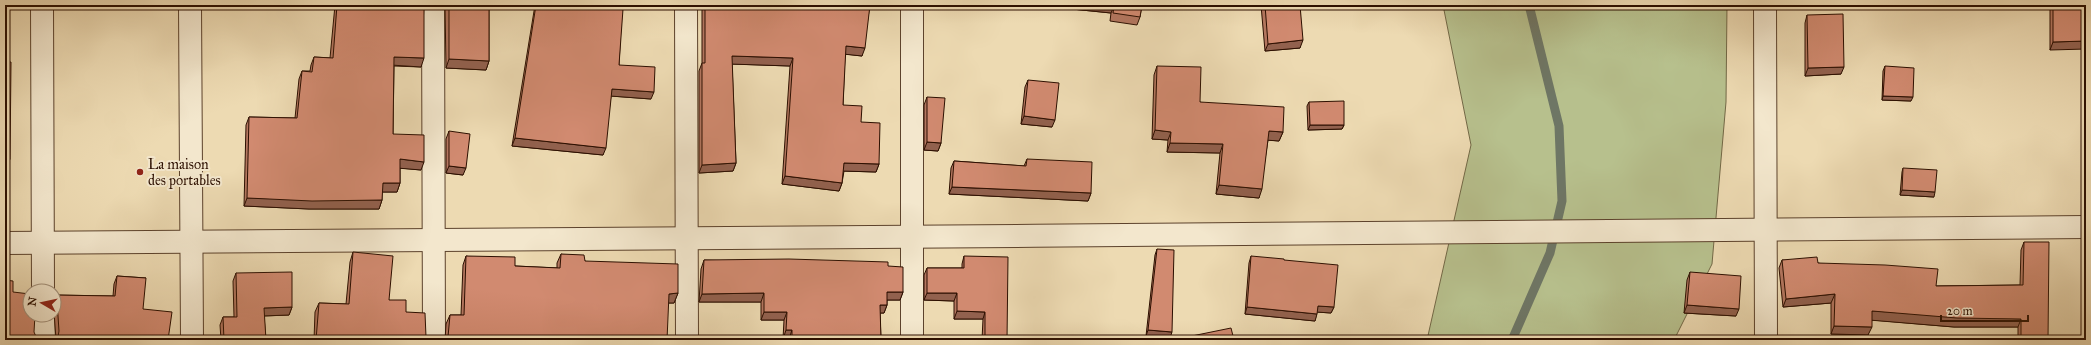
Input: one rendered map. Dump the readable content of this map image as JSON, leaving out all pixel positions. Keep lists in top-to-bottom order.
{
  "places": ["La maison des portables"],
  "scale_bar": "20 m",
  "north": "left"
}
